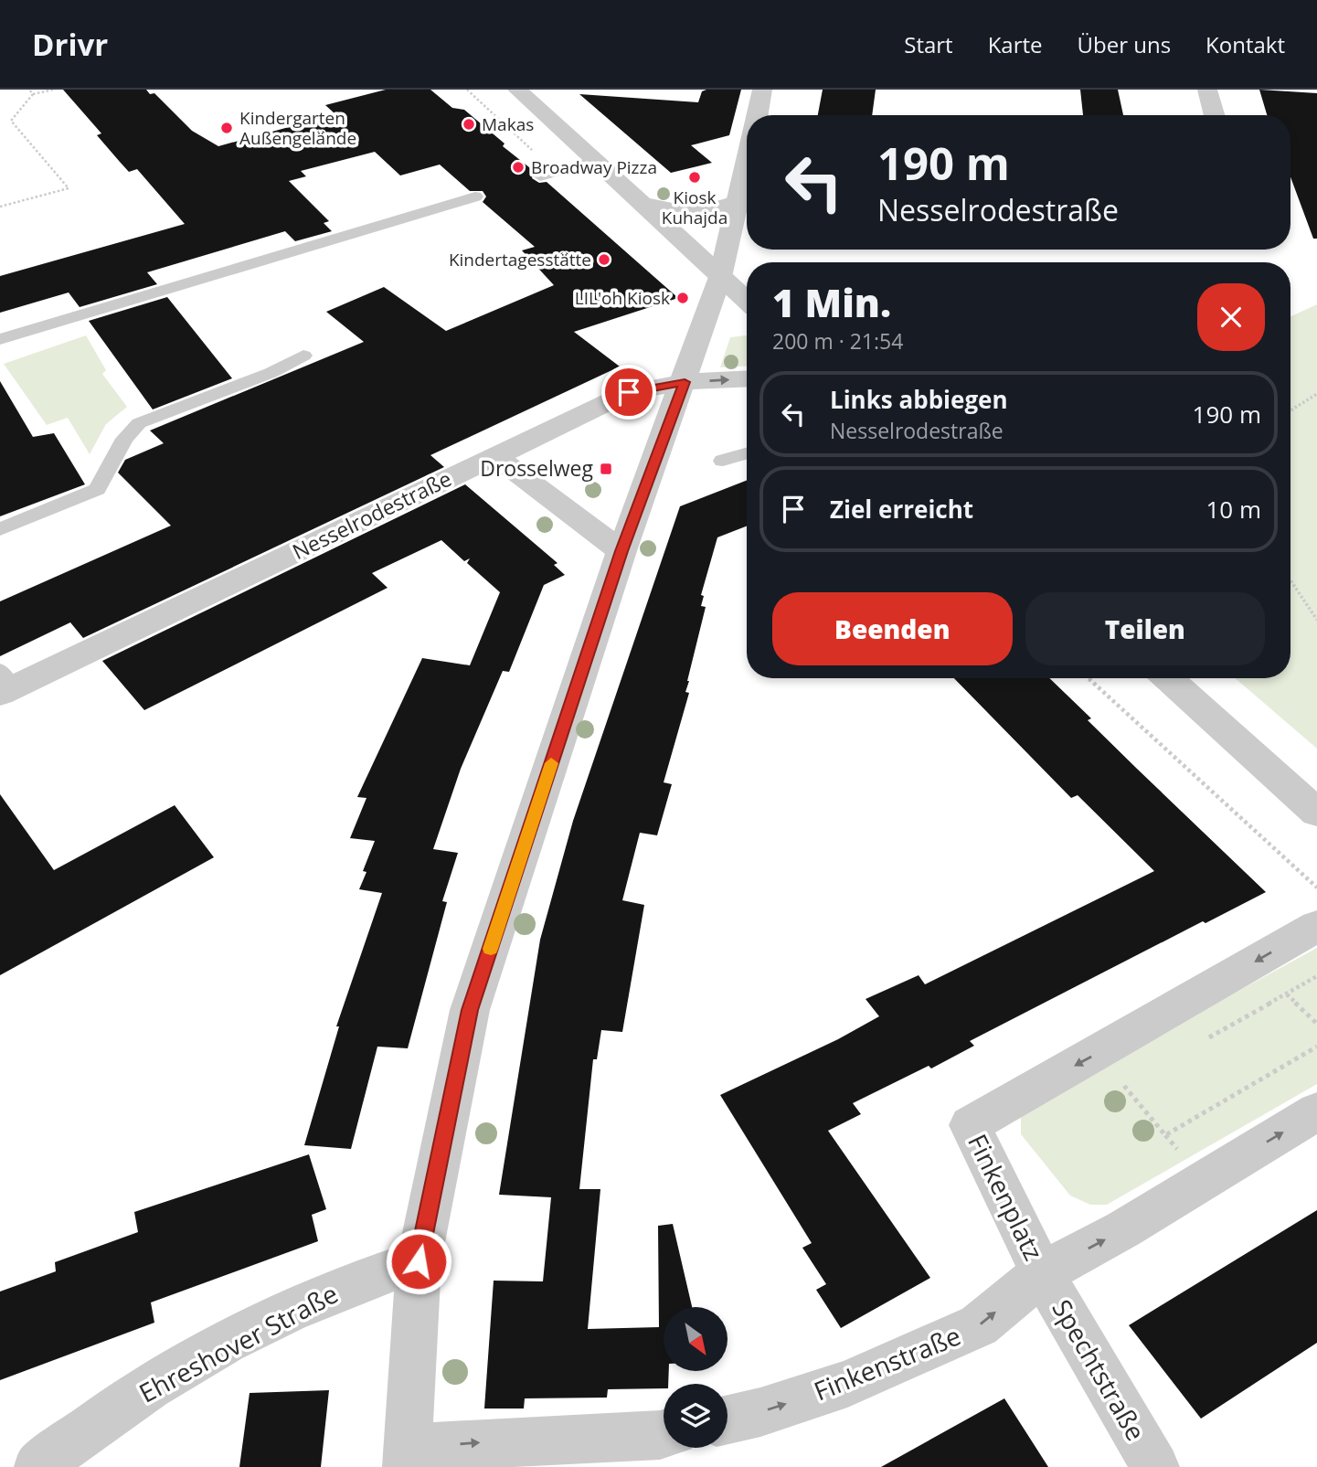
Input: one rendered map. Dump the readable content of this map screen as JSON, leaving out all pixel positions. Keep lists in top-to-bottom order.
{
  "streets": {
    "street": [
      "Nesselrodestraße",
      "Finkenplatz",
      "Ehreshover Straße",
      "Finkenstraße",
      "Spechtstraße"
    ]
  },
  "crossings": [
    ["Finkenplatz", "Finkenstraße"],
    ["Finkenplatz", "Spechtstraße"],
    ["Finkenstraße", "Spechtstraße"]
  ],
  "one_way": ["Finkenstraße"],
  "places": {
    "other": [
      "Makas",
      "Kindergarten Außengelände",
      "Broadway Pizza",
      "Kiosk Kuhajda",
      "Kindertagesstätte",
      "LIL'oh Kiosk"
    ],
    "transit": ["Drosselweg"]
  },
  "north": "bottom right",
  "page": {
    "header": "Drivr",
    "nav": [
      "Start",
      "Karte",
      "Über uns",
      "Kontakt"
    ],
    "turn": ["190 m", "Nesselrodestraße"],
    "heading": ["1 Min.", "200 m · 21:54"],
    "list": [
      {
        "name": "Links abbiegen",
        "note": "Nesselrodestraße",
        "value": "190 m"
      },
      {
        "name": "Ziel erreicht",
        "value": "10 m"
      }
    ],
    "buttons": ["Beenden", "Teilen"]
  }
}
